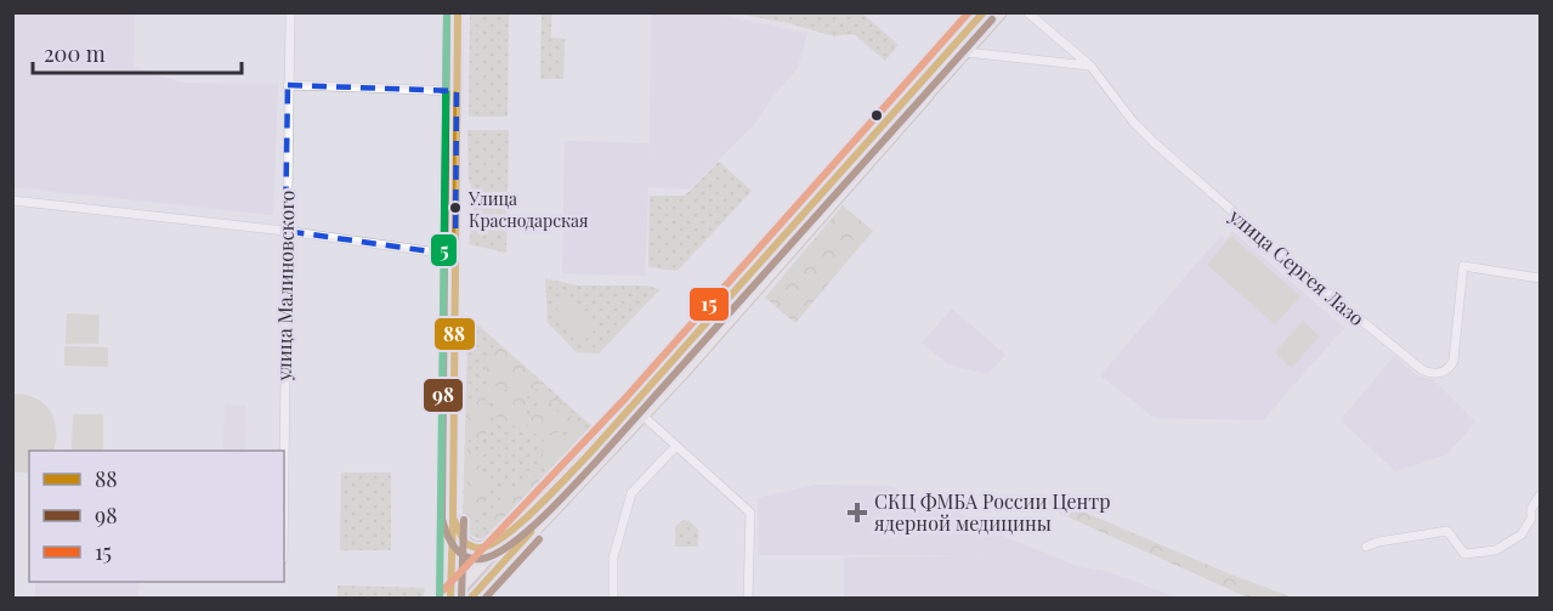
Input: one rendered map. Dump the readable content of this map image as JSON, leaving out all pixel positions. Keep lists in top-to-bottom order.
{
  "streets": {
    "street": ["улица Сергея Лазо", "улица Малиновского"]
  },
  "places": {
    "other": ["Улица Краснодарская"],
    "health": ["СКЦ ФМБА России Центр ядерной медицины"]
  },
  "lines": [
    "transit line 88",
    "transit line 98",
    "transit line 15",
    "transit line 5"
  ],
  "legend": ["88", "98", "15"],
  "scale_bar": "200 m"
}
